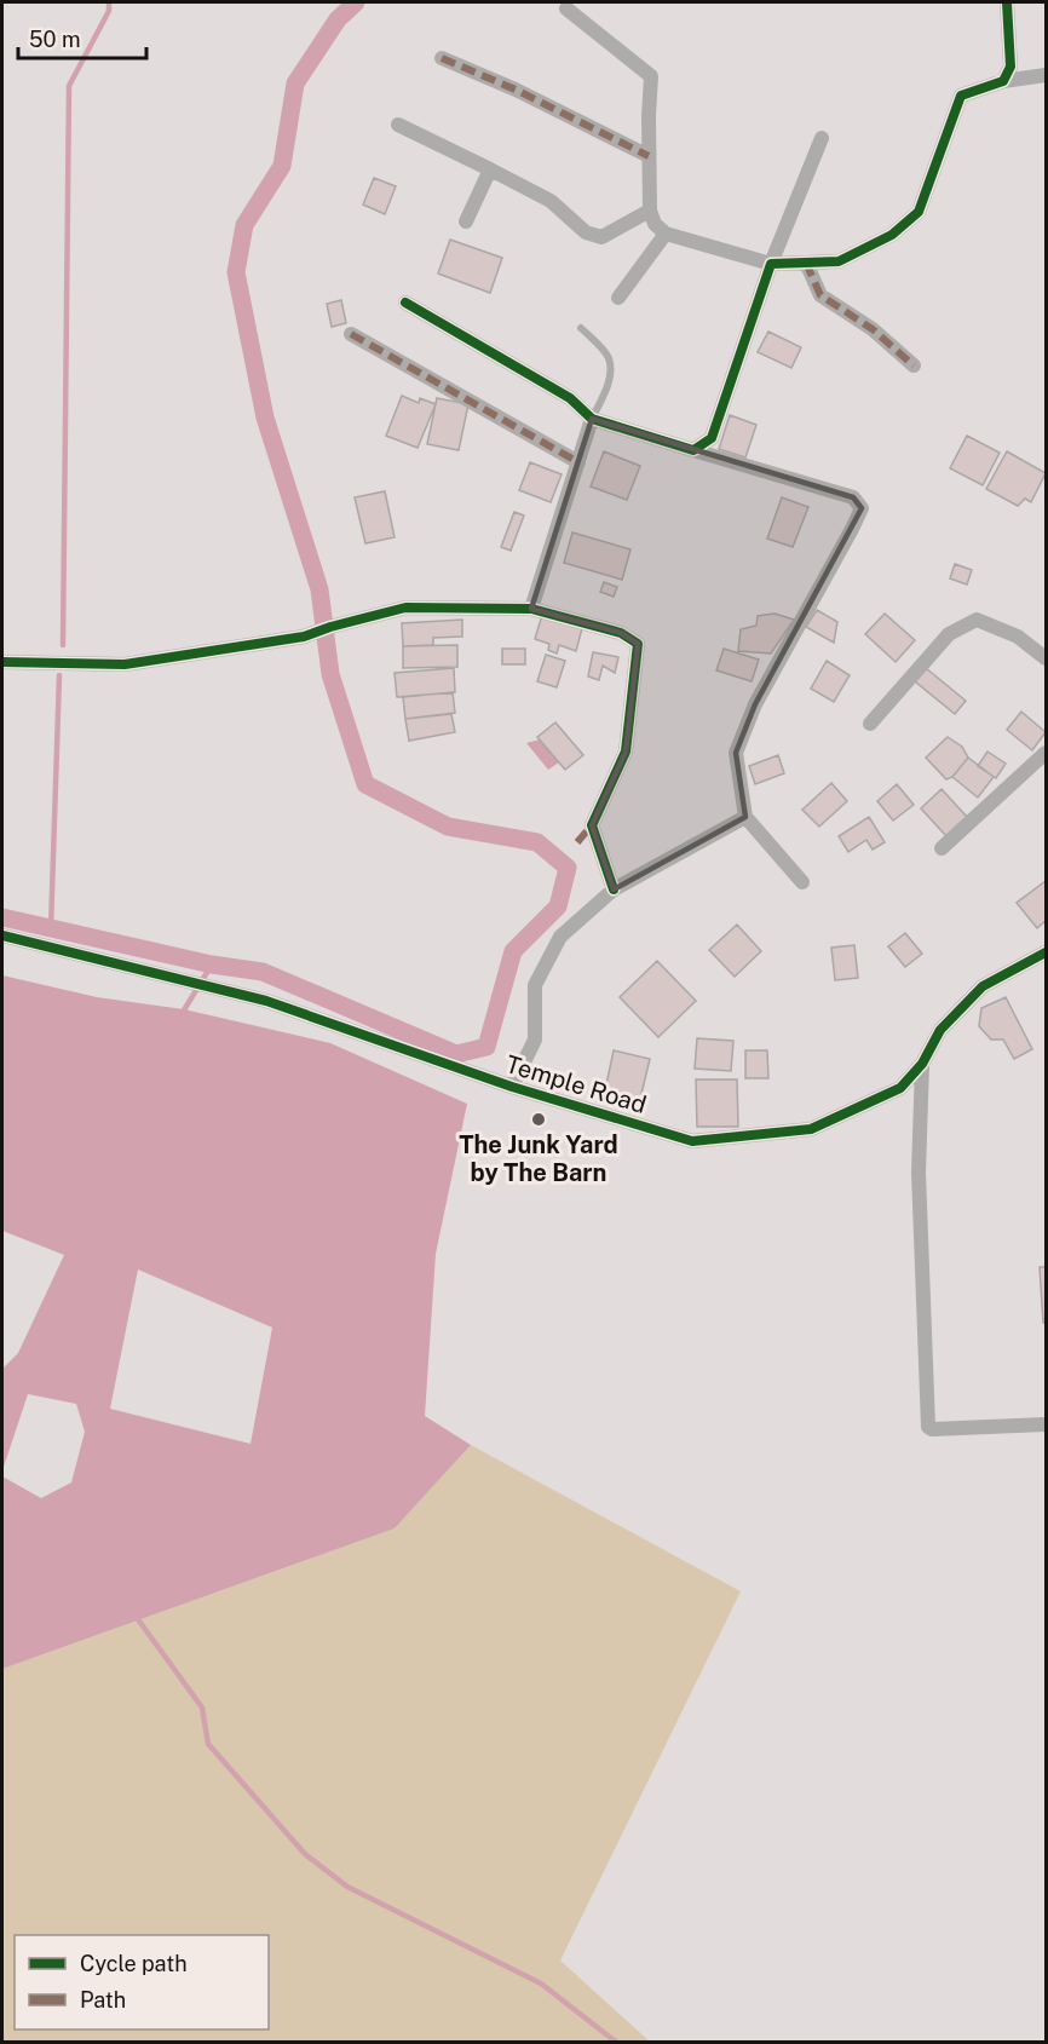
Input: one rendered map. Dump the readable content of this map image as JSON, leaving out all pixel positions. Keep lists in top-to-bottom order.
{
  "streets": {
    "street": ["Temple Road"]
  },
  "places": ["The Junk Yard by The Barn"],
  "legend": ["Cycle path", "Path"],
  "scale_bar": "50 m"
}
